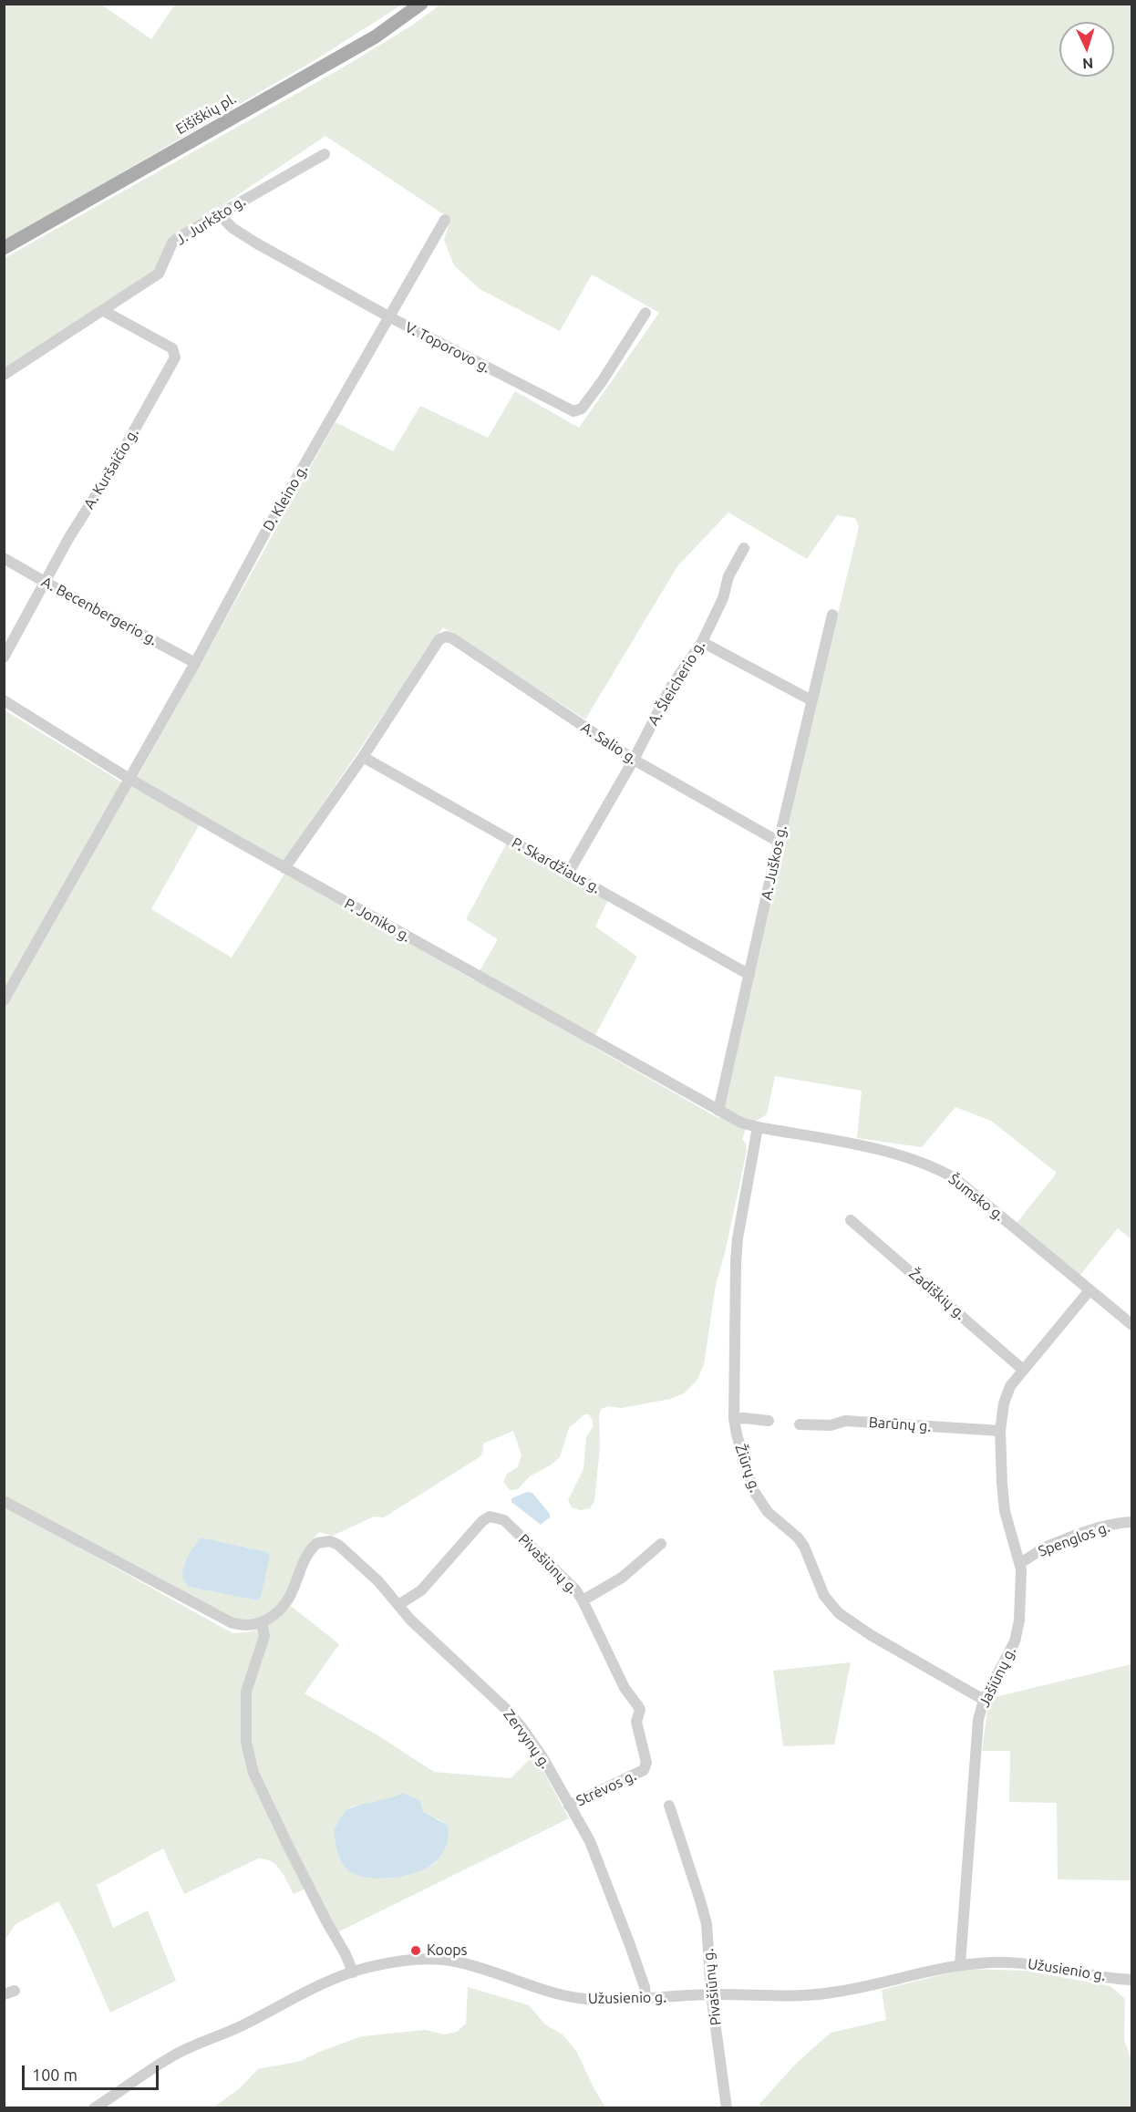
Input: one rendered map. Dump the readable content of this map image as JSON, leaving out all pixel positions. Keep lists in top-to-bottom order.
{
  "streets": {
    "main road": ["Eišiškių pl."],
    "street": [
      "J. Jurkšto g.",
      "V. Toporovo g.",
      "A. Kuršaičio g.",
      "D. Kleino g.",
      "A. Becenbergerio g.",
      "A. Šleicherio g.",
      "A. Salio g.",
      "A. Juškos g.",
      "P. Skardžiaus g.",
      "P. Joniko g.",
      "Šumsko g.",
      "Žadiškių g.",
      "Barūnų g.",
      "Žiūrų g.",
      "Spenglos g.",
      "Pivašiūnų g.",
      "Jašiūnų g.",
      "Zervynų g.",
      "Strėvos g.",
      "Užusienio g."
    ]
  },
  "crossings": [
    ["J. Jurkšto g.", "V. Toporovo g."],
    ["J. Jurkšto g.", "A. Kuršaičio g."],
    ["V. Toporovo g.", "D. Kleino g."],
    ["A. Kuršaičio g.", "A. Becenbergerio g."],
    ["D. Kleino g.", "A. Becenbergerio g."],
    ["D. Kleino g.", "P. Joniko g."],
    ["A. Šleicherio g.", "A. Salio g."],
    ["A. Šleicherio g.", "P. Skardžiaus g."],
    ["A. Salio g.", "A. Juškos g."],
    ["A. Salio g.", "P. Skardžiaus g."],
    ["A. Juškos g.", "P. Skardžiaus g."],
    ["A. Juškos g.", "P. Joniko g."],
    ["P. Joniko g.", "Šumsko g."],
    ["P. Joniko g.", "Žiūrų g."],
    ["Šumsko g.", "Žiūrų g."],
    ["Šumsko g.", "Jašiūnų g."],
    ["Žadiškių g.", "Jašiūnų g."],
    ["Barūnų g.", "Jašiūnų g."],
    ["Žiūrų g.", "Jašiūnų g."],
    ["Spenglos g.", "Jašiūnų g."],
    ["Pivašiūnų g.", "Zervynų g."],
    ["Pivašiūnų g.", "Strėvos g."],
    ["Pivašiūnų g.", "Užusienio g."],
    ["Jašiūnų g.", "Užusienio g."],
    ["Zervynų g.", "Strėvos g."],
    ["Zervynų g.", "Užusienio g."]
  ],
  "places": ["Koops"],
  "scale_bar": "100 m",
  "north": "bottom"
}
